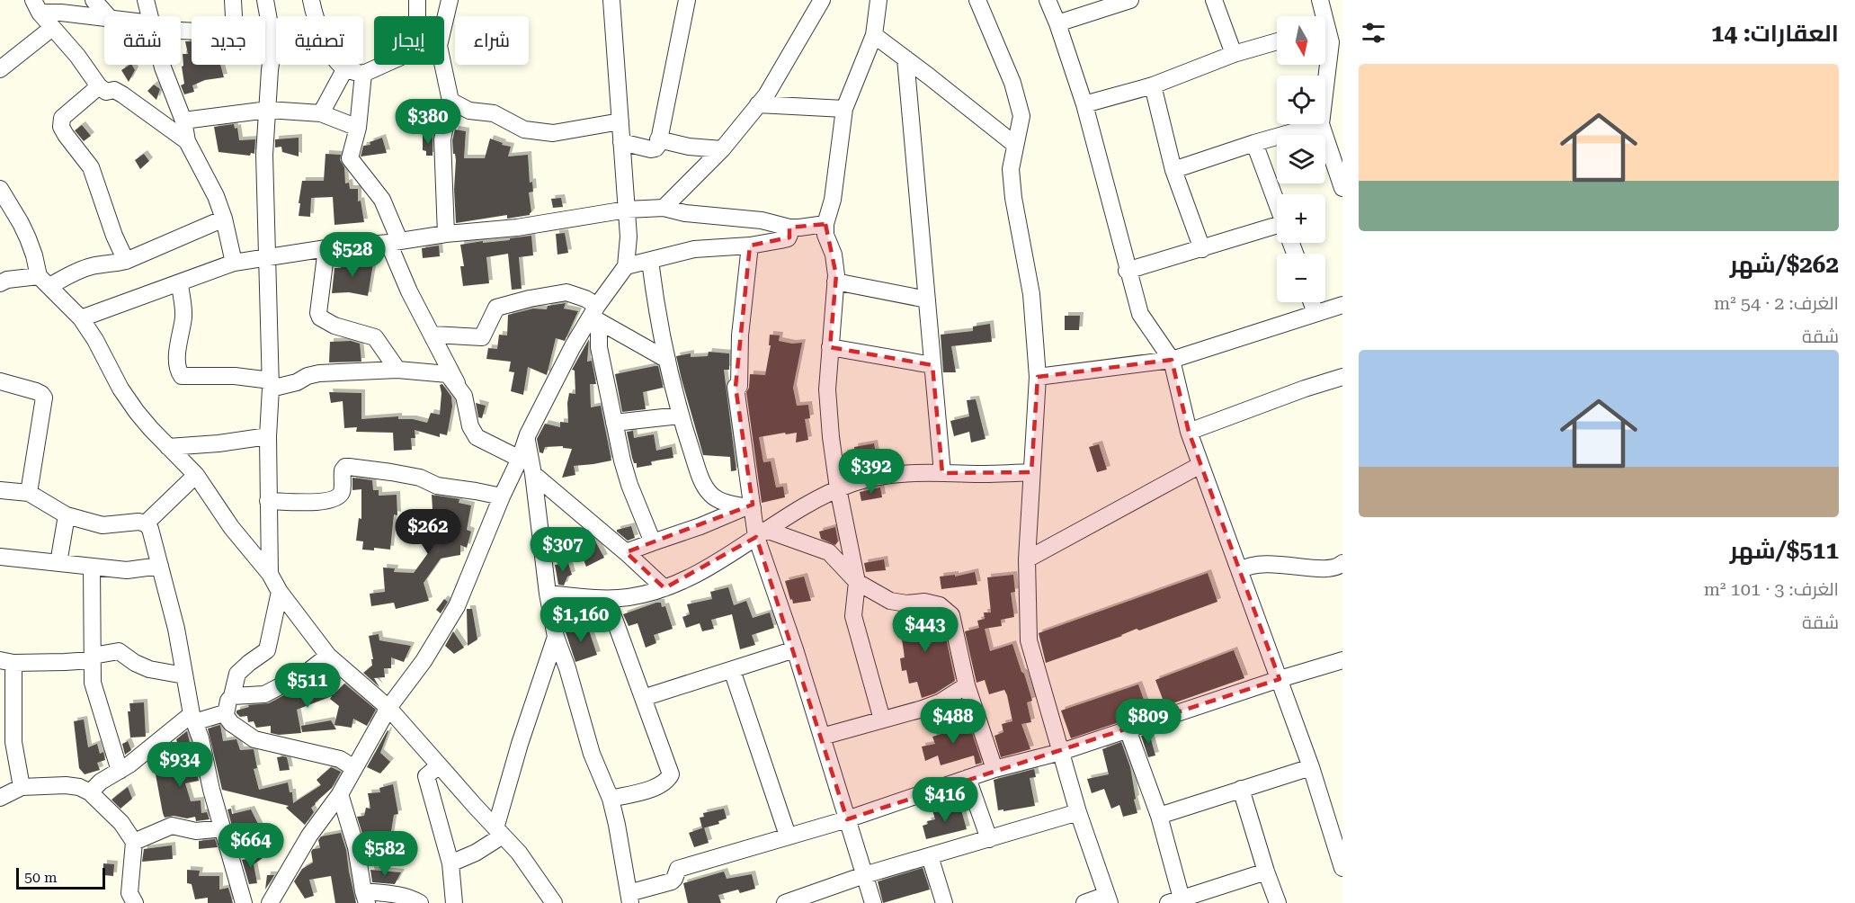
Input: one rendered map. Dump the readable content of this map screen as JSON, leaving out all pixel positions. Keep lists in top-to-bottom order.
{
  "scale_bar": "50 m",
  "north": "bottom",
  "page": {
    "heading": "العقارات: 14",
    "map_buttons": ["+", "−"],
    "chip": [
      "شراء",
      "إيجار",
      "تصفية",
      "جديد",
      "شقة"
    ],
    "list": [
      {
        "name": "$262/شهر",
        "note": "الغرف: 2 · 54 m² · شقة"
      },
      {
        "name": "$511/شهر",
        "note": "الغرف: 3 · 101 m² · شقة"
      }
    ],
    "price": [
      "$380",
      "$528",
      "$392",
      "$262",
      "$307",
      "$1,160",
      "$443",
      "$511",
      "$488",
      "$809",
      "$934",
      "$416",
      "$664",
      "$582"
    ],
    "scale": "50 m"
  }
}
